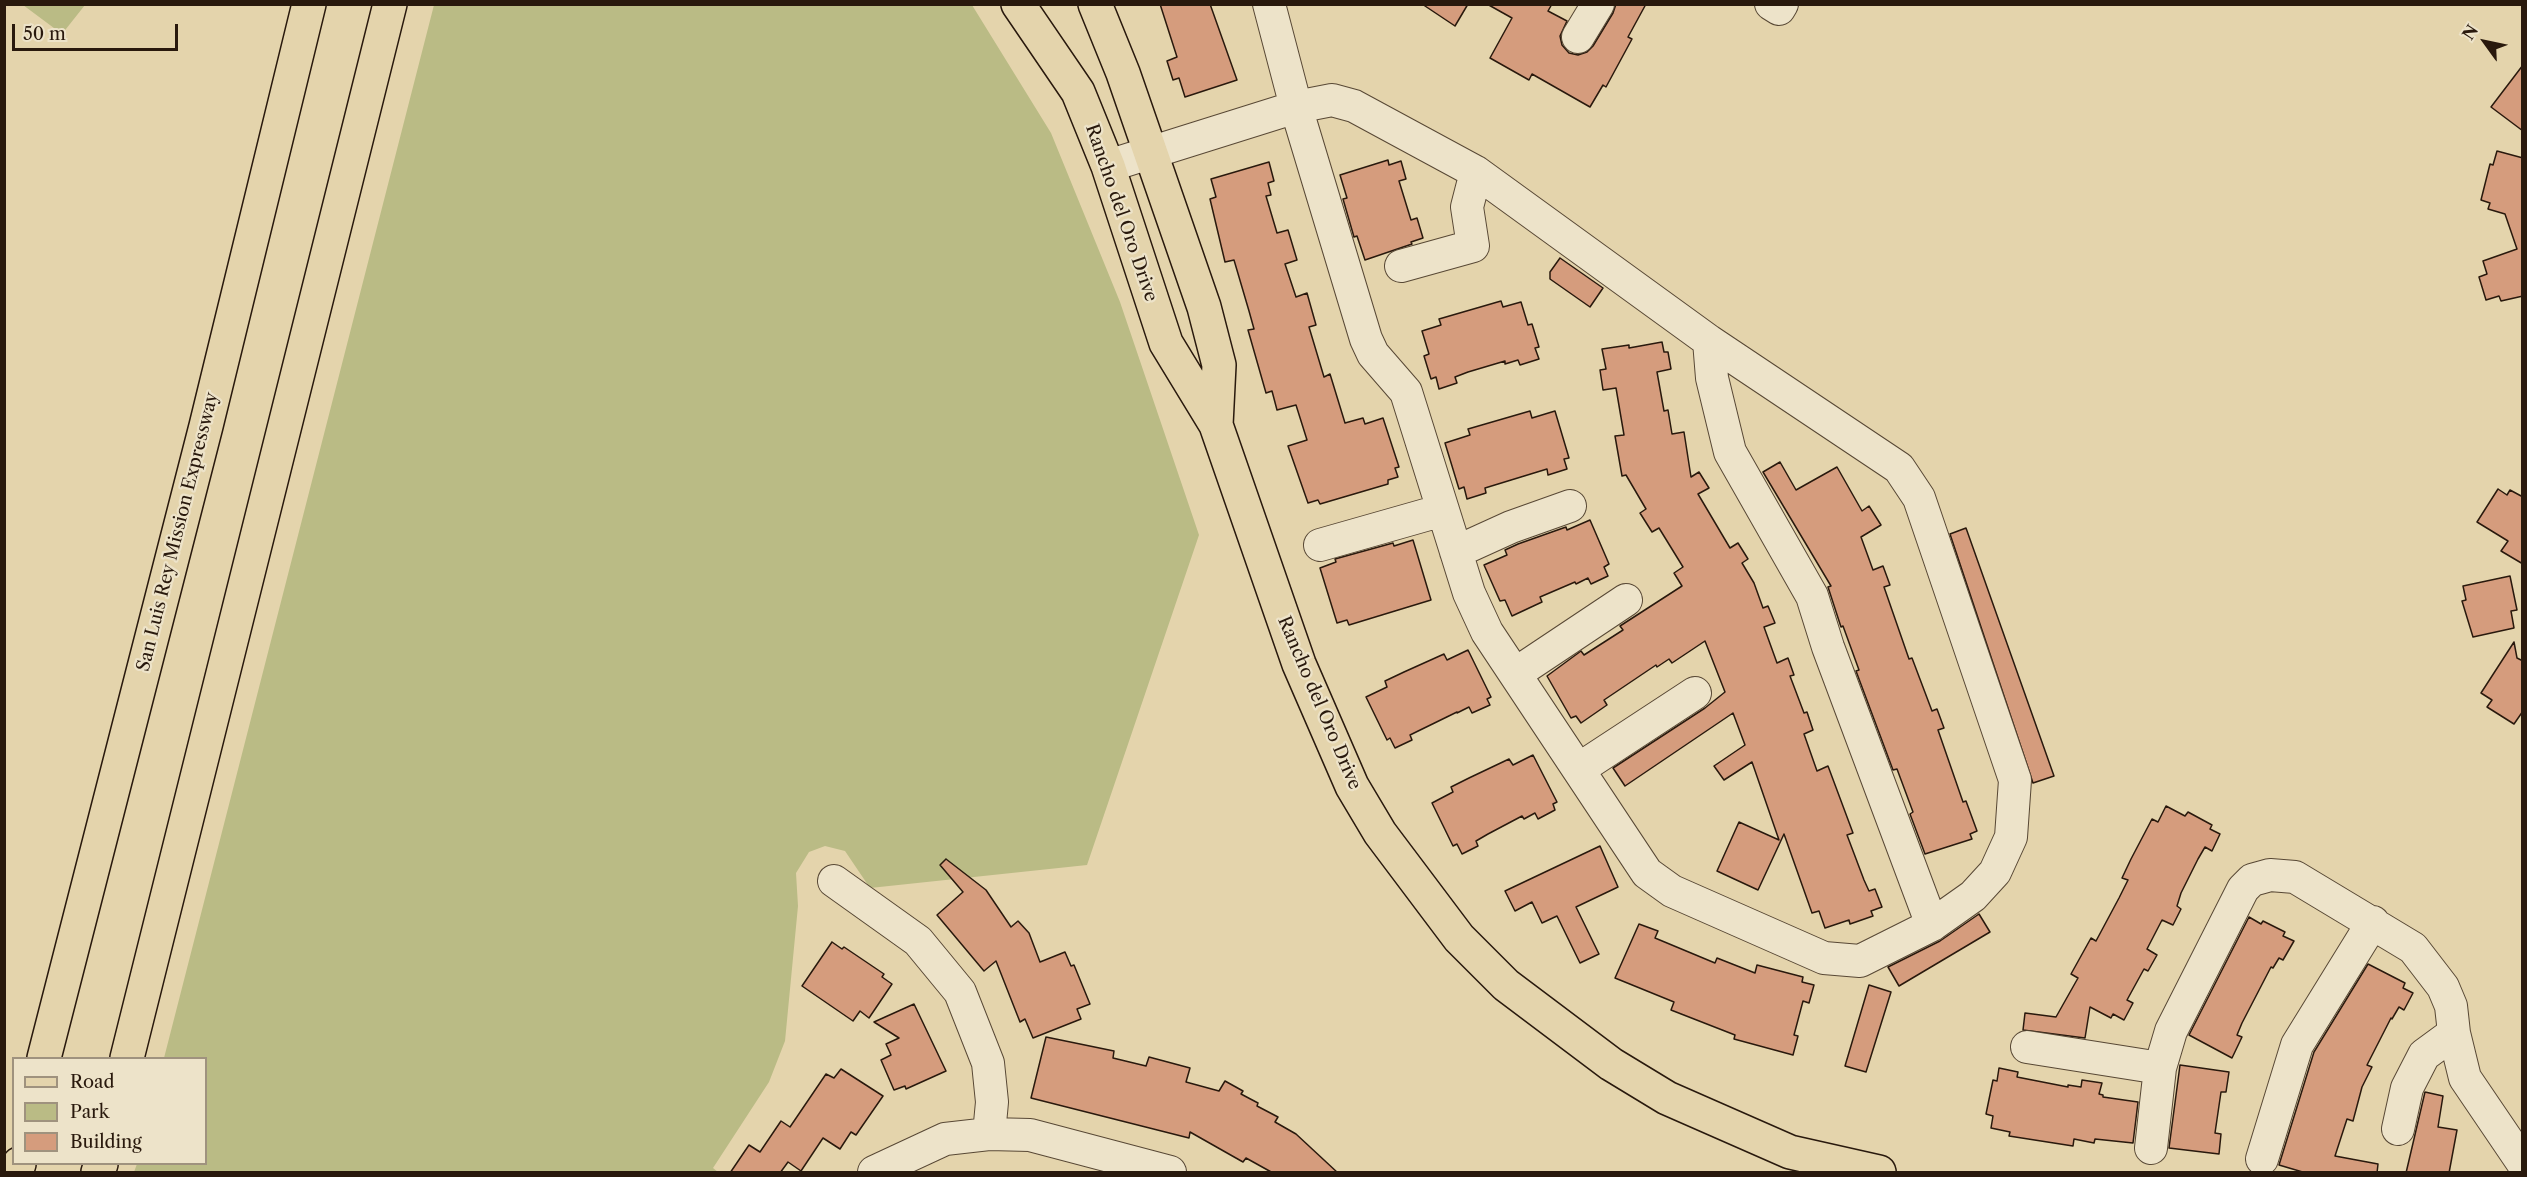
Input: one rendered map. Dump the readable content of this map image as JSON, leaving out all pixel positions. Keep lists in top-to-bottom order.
{
  "streets": {
    "main road": ["Rancho del Oro Drive", "San Luis Rey Mission Expressway"]
  },
  "legend": ["Road", "Park", "Building"],
  "scale_bar": "50 m",
  "north": "top left"
}
